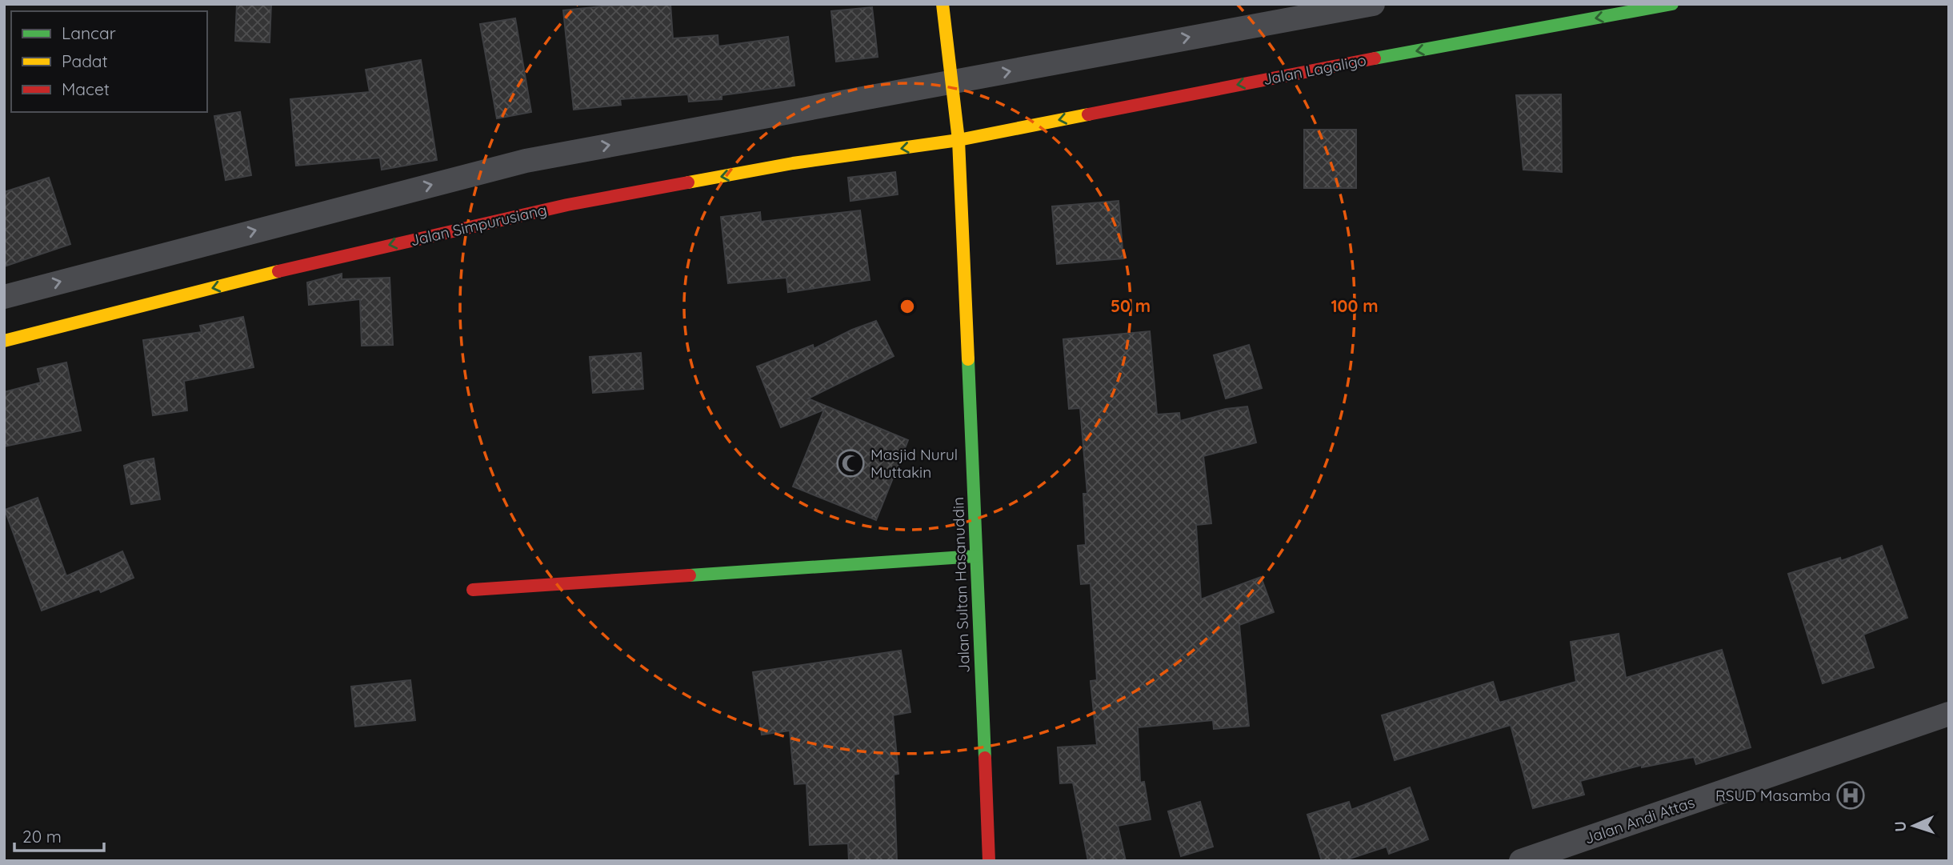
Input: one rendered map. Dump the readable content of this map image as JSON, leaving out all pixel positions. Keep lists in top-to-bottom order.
{
  "streets": {
    "main road": ["Jalan Lagaligo", "Jalan Simpurusiang", "Jalan Sultan Hasanuddin"],
    "street": ["Jalan Andi Attas"]
  },
  "crossings": [
    ["Jalan Lagaligo", "Jalan Simpurusiang"],
    ["Jalan Lagaligo", "Jalan Sultan Hasanuddin"],
    ["Jalan Simpurusiang", "Jalan Sultan Hasanuddin"]
  ],
  "one_way": ["Jalan Lagaligo", "Jalan Simpurusiang"],
  "places": {
    "mosque": ["Masjid Nurul Muttakin"],
    "hospital": ["RSUD Masamba"]
  },
  "legend": ["Lancar", "Padat", "Macet"],
  "scale_bar": "20 m",
  "north": "left",
  "rings": ["50 m", "100 m"]
}
